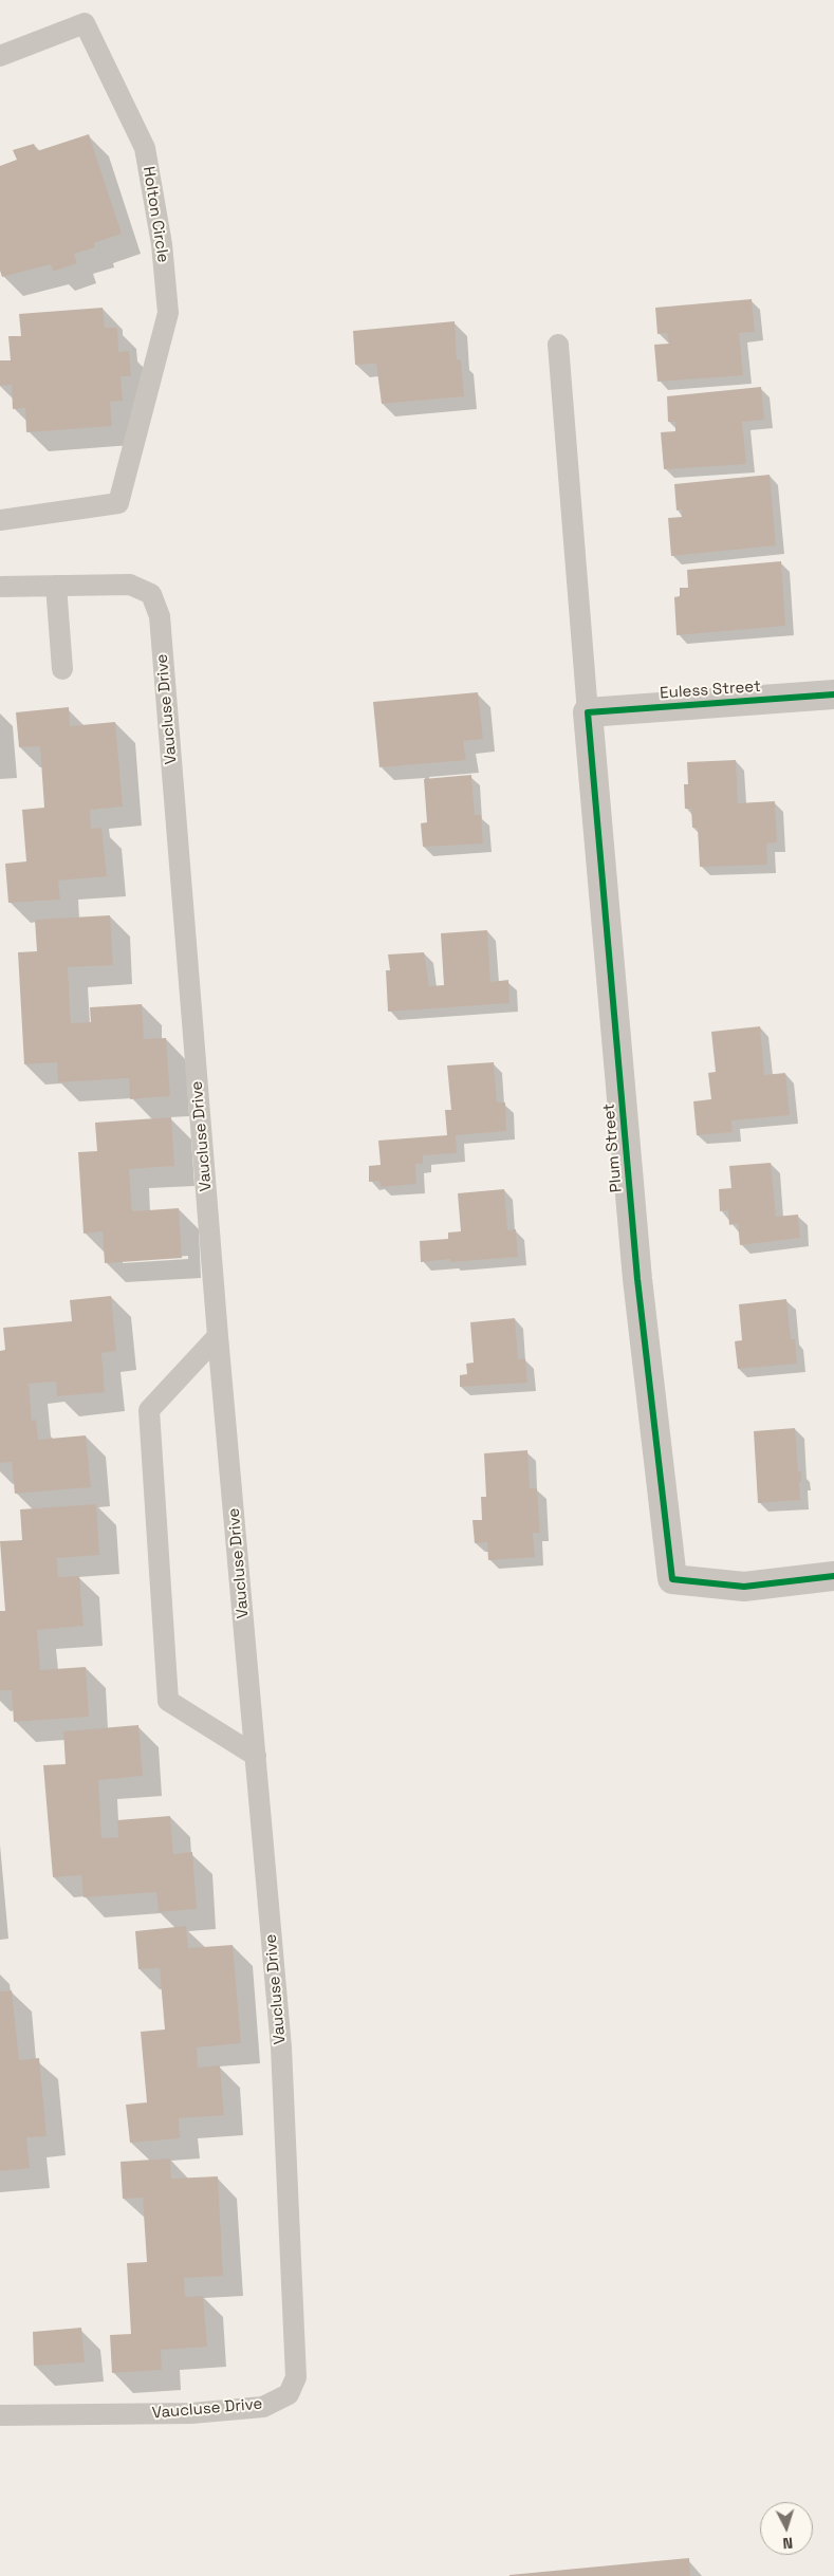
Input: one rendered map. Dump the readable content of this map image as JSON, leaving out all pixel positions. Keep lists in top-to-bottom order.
{
  "streets": {
    "street": ["Euless Street", "Plum Street"],
    "lane": ["Holton Circle", "Vaucluse Drive"]
  },
  "crossings": [
    ["Euless Street", "Plum Street"]
  ],
  "north": "bottom"
}
